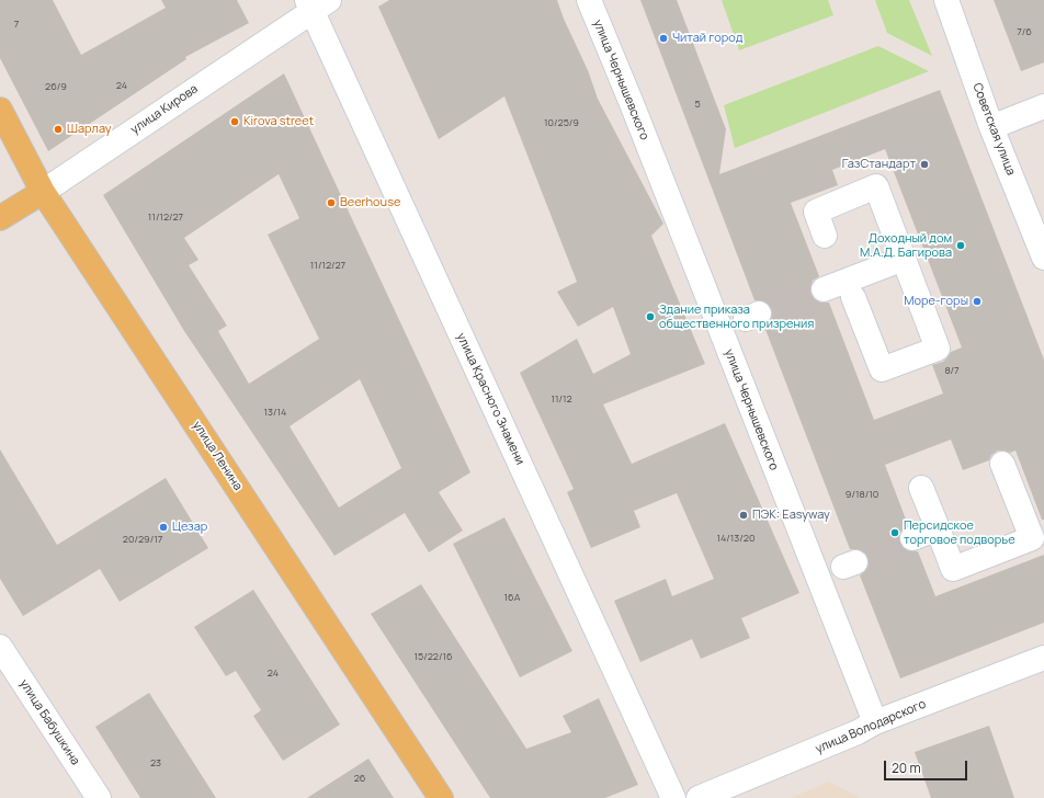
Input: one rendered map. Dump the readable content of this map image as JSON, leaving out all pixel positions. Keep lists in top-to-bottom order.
{
  "streets": {
    "main road": ["улица Кирова", "улица Ленина"],
    "street": [
      "улица Чернышевского",
      "Советская улица",
      "улица Красного Знамени",
      "улица Бабушкина",
      "улица Володарского"
    ]
  },
  "crossings": [
    ["улица Чернышевского", "улица Володарского"],
    ["улица Кирова", "улица Красного Знамени"],
    ["улица Кирова", "улица Ленина"]
  ],
  "places": [
    "Читай город",
    "Kirova street",
    "Шарлау",
    "ГазСтандарт",
    "Beerhouse",
    "Доходный дом М.А.Д. Багирова",
    "Море-горы",
    "Здание приказа общественного призрения",
    "ПЭК: Easyway",
    "Цезар",
    "Персидское торговое подворье"
  ],
  "house_numbers": [
    "7",
    "7/6",
    "24",
    "26/9",
    "5",
    "10/25/9",
    "11/12/27",
    "11/12/27",
    "8/7",
    "11/12",
    "13/14",
    "9/18/10",
    "14/13/20",
    "20/29/17",
    "16А",
    "15/22/16",
    "24",
    "23",
    "26"
  ],
  "scale_bar": "20 m"
}
